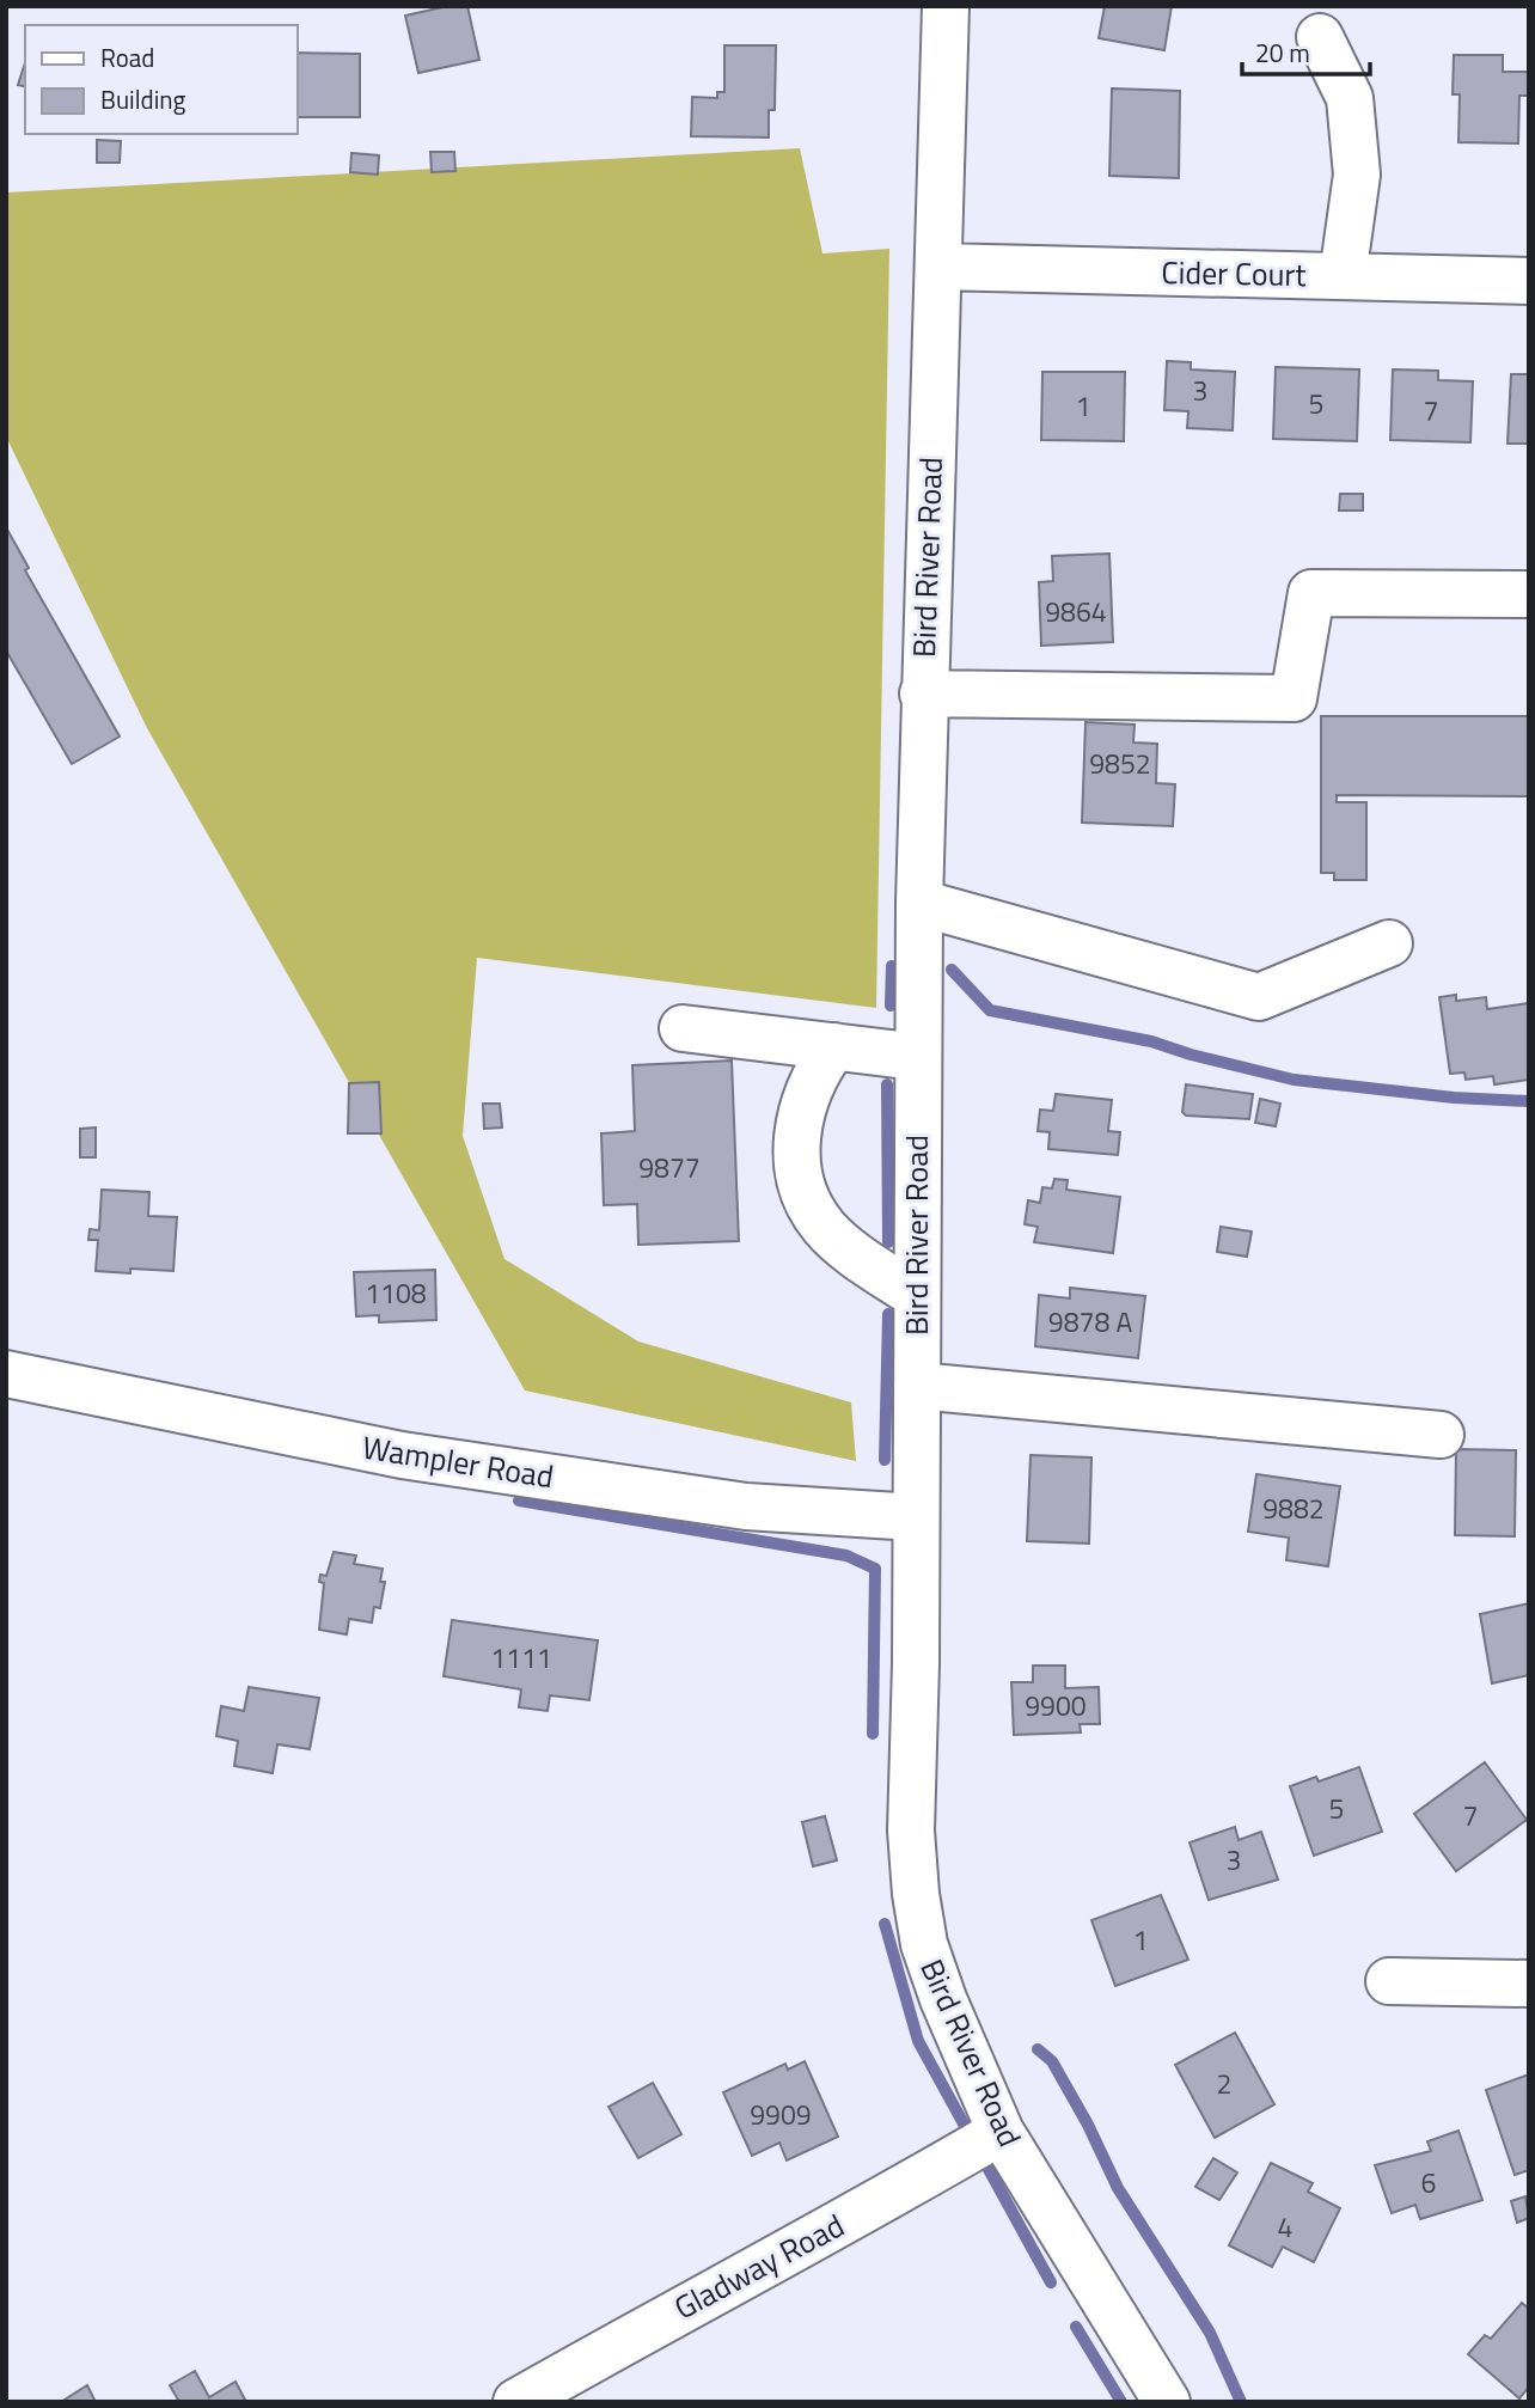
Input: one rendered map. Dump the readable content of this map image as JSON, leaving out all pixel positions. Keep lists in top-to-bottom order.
{
  "streets": {
    "street": [
      "Cider Court",
      "Bird River Road",
      "Wampler Road",
      "Gladway Road"
    ]
  },
  "crossings": [
    ["Cider Court", "Bird River Road"],
    ["Bird River Road", "Wampler Road"],
    ["Bird River Road", "Gladway Road"]
  ],
  "house_numbers": [
    "3",
    "5",
    "1",
    "7",
    "9864",
    "9852",
    "9877",
    "1108",
    "9878 A",
    "9882",
    "1111",
    "9900",
    "5",
    "7",
    "3",
    "1",
    "2",
    "9909",
    "6",
    "4"
  ],
  "legend": ["Road", "Building"],
  "scale_bar": "20 m"
}
